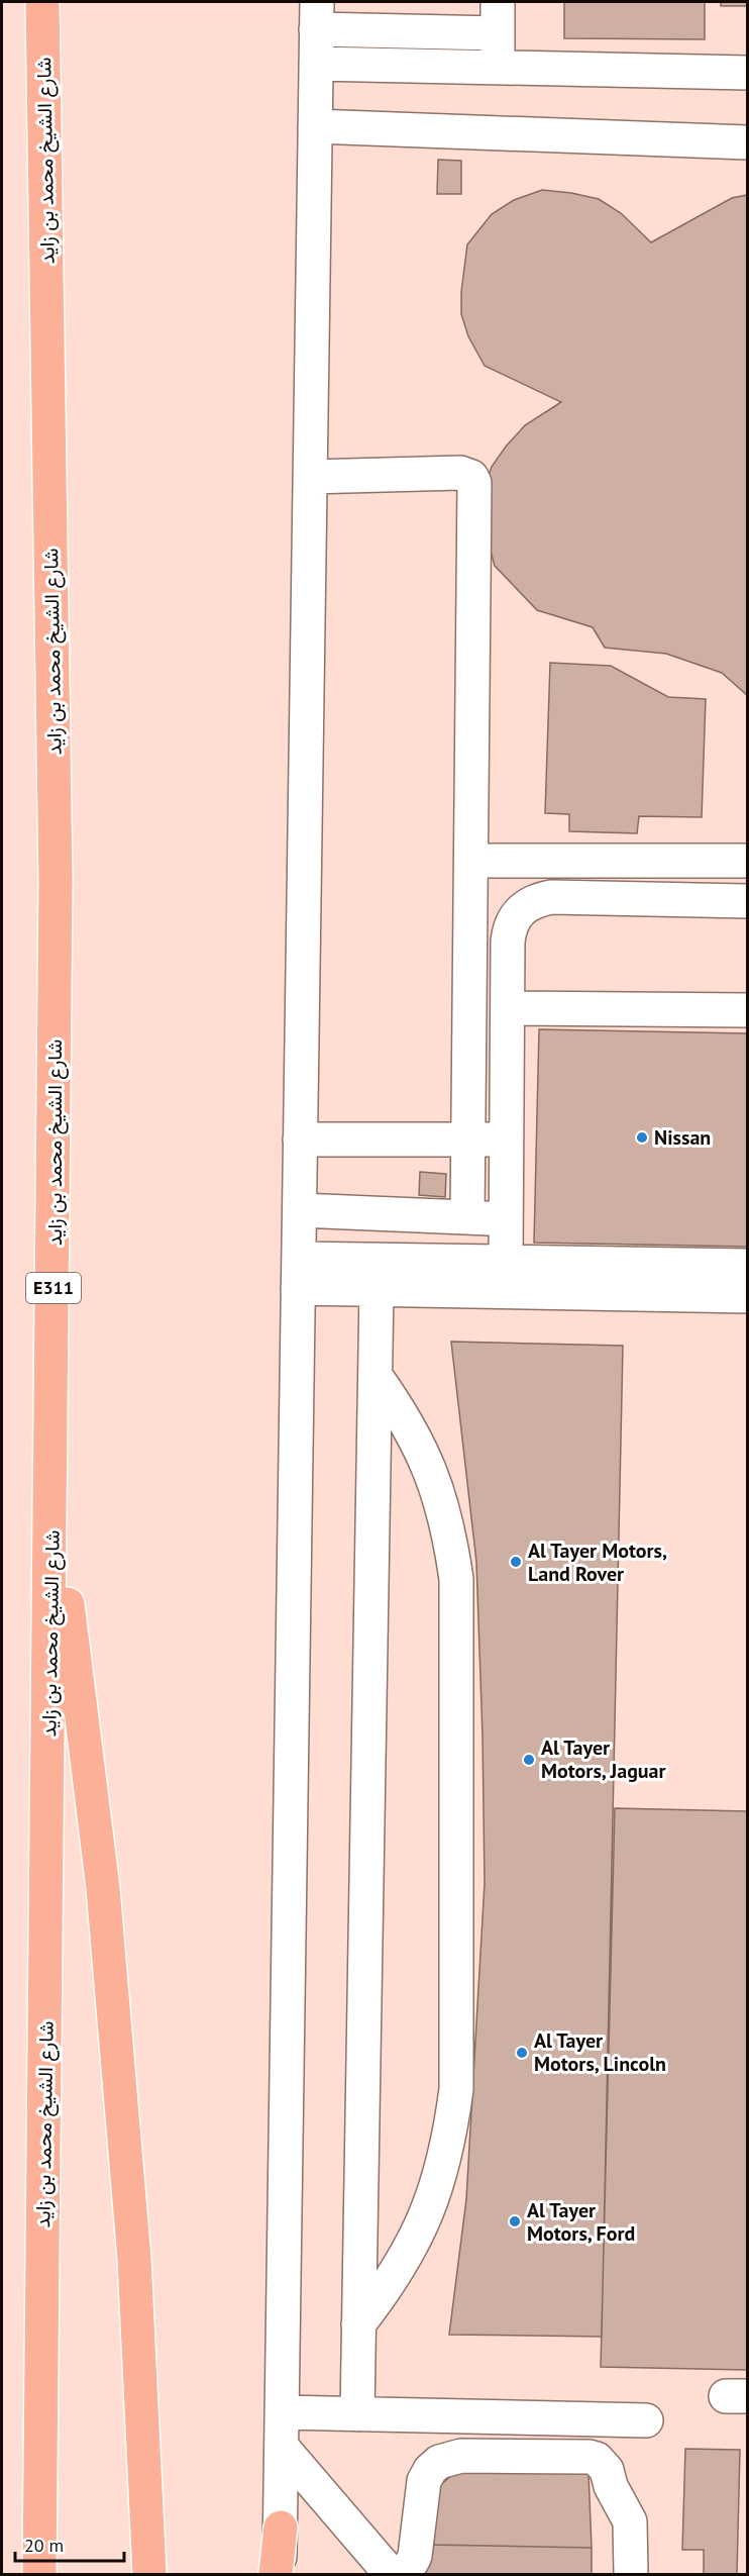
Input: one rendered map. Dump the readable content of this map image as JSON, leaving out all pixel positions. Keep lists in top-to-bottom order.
{
  "streets": {
    "highway": ["شارع الشيخ محمد بن زايد", "E311"]
  },
  "places": [
    "Nissan",
    "Al Tayer Motors, Land Rover",
    "Al Tayer Motors, Jaguar",
    "Al Tayer Motors, Lincoln",
    "Al Tayer Motors, Ford"
  ],
  "scale_bar": "20 m"
}
